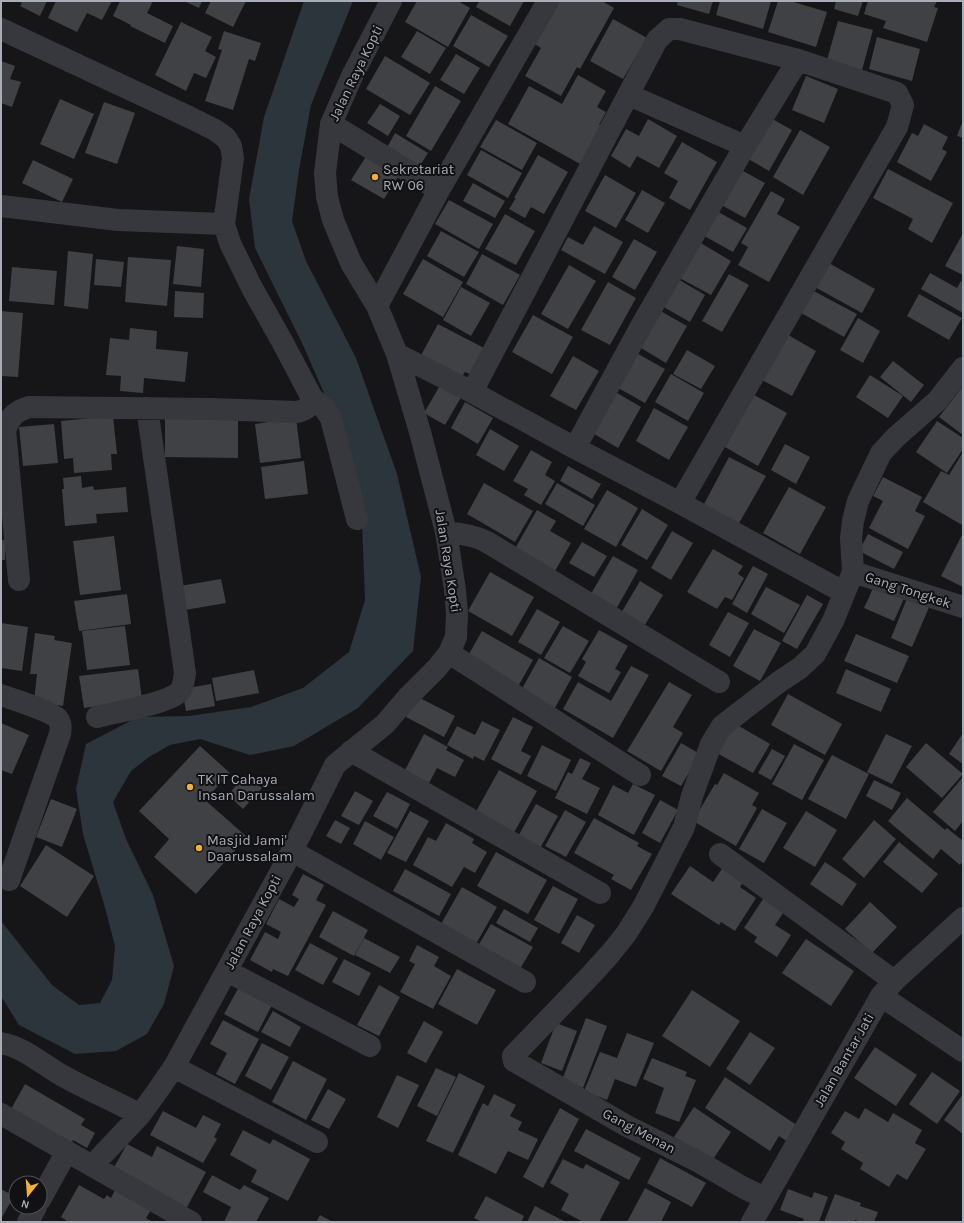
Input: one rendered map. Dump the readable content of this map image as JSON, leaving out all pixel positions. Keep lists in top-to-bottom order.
{
  "streets": {
    "street": [
      "Jalan Raya Kopti",
      "Gang Tongkek",
      "Jalan Bantar Jati",
      "Gang Menan"
    ]
  },
  "crossings": [
    ["Gang Tongkek", "Gang Menan"],
    ["Jalan Bantar Jati", "Gang Menan"]
  ],
  "places": ["Sekretariat RW 06", "TK IT Cahaya Insan Darussalam", "Masjid Jami' Daarussalam"],
  "north": "bottom"
}
